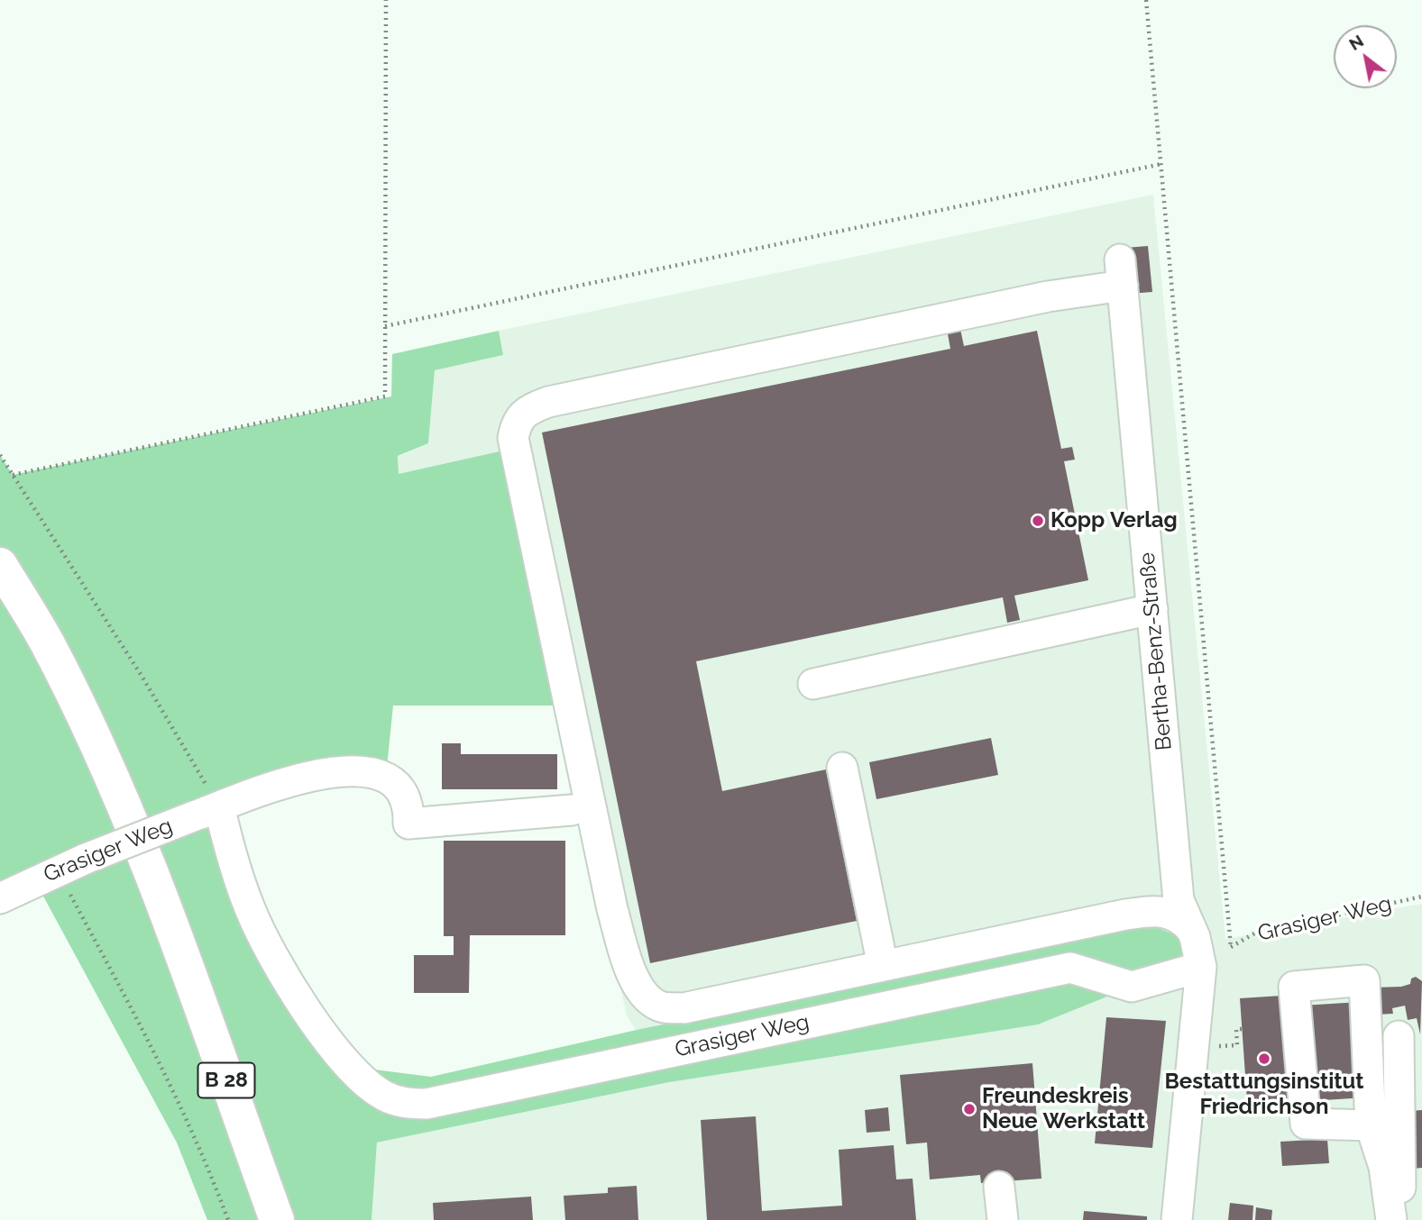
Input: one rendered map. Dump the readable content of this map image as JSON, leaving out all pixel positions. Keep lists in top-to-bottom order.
{
  "streets": {
    "main road": ["B 28"],
    "street": ["Bertha-Benz-Straße", "Grasiger Weg"]
  },
  "crossings": [
    ["Bertha-Benz-Straße", "Grasiger Weg"]
  ],
  "places": ["Kopp Verlag", "Bestattungsinstitut Friedrichson", "Freundeskreis Neue Werkstatt"],
  "north": "top left"
}
